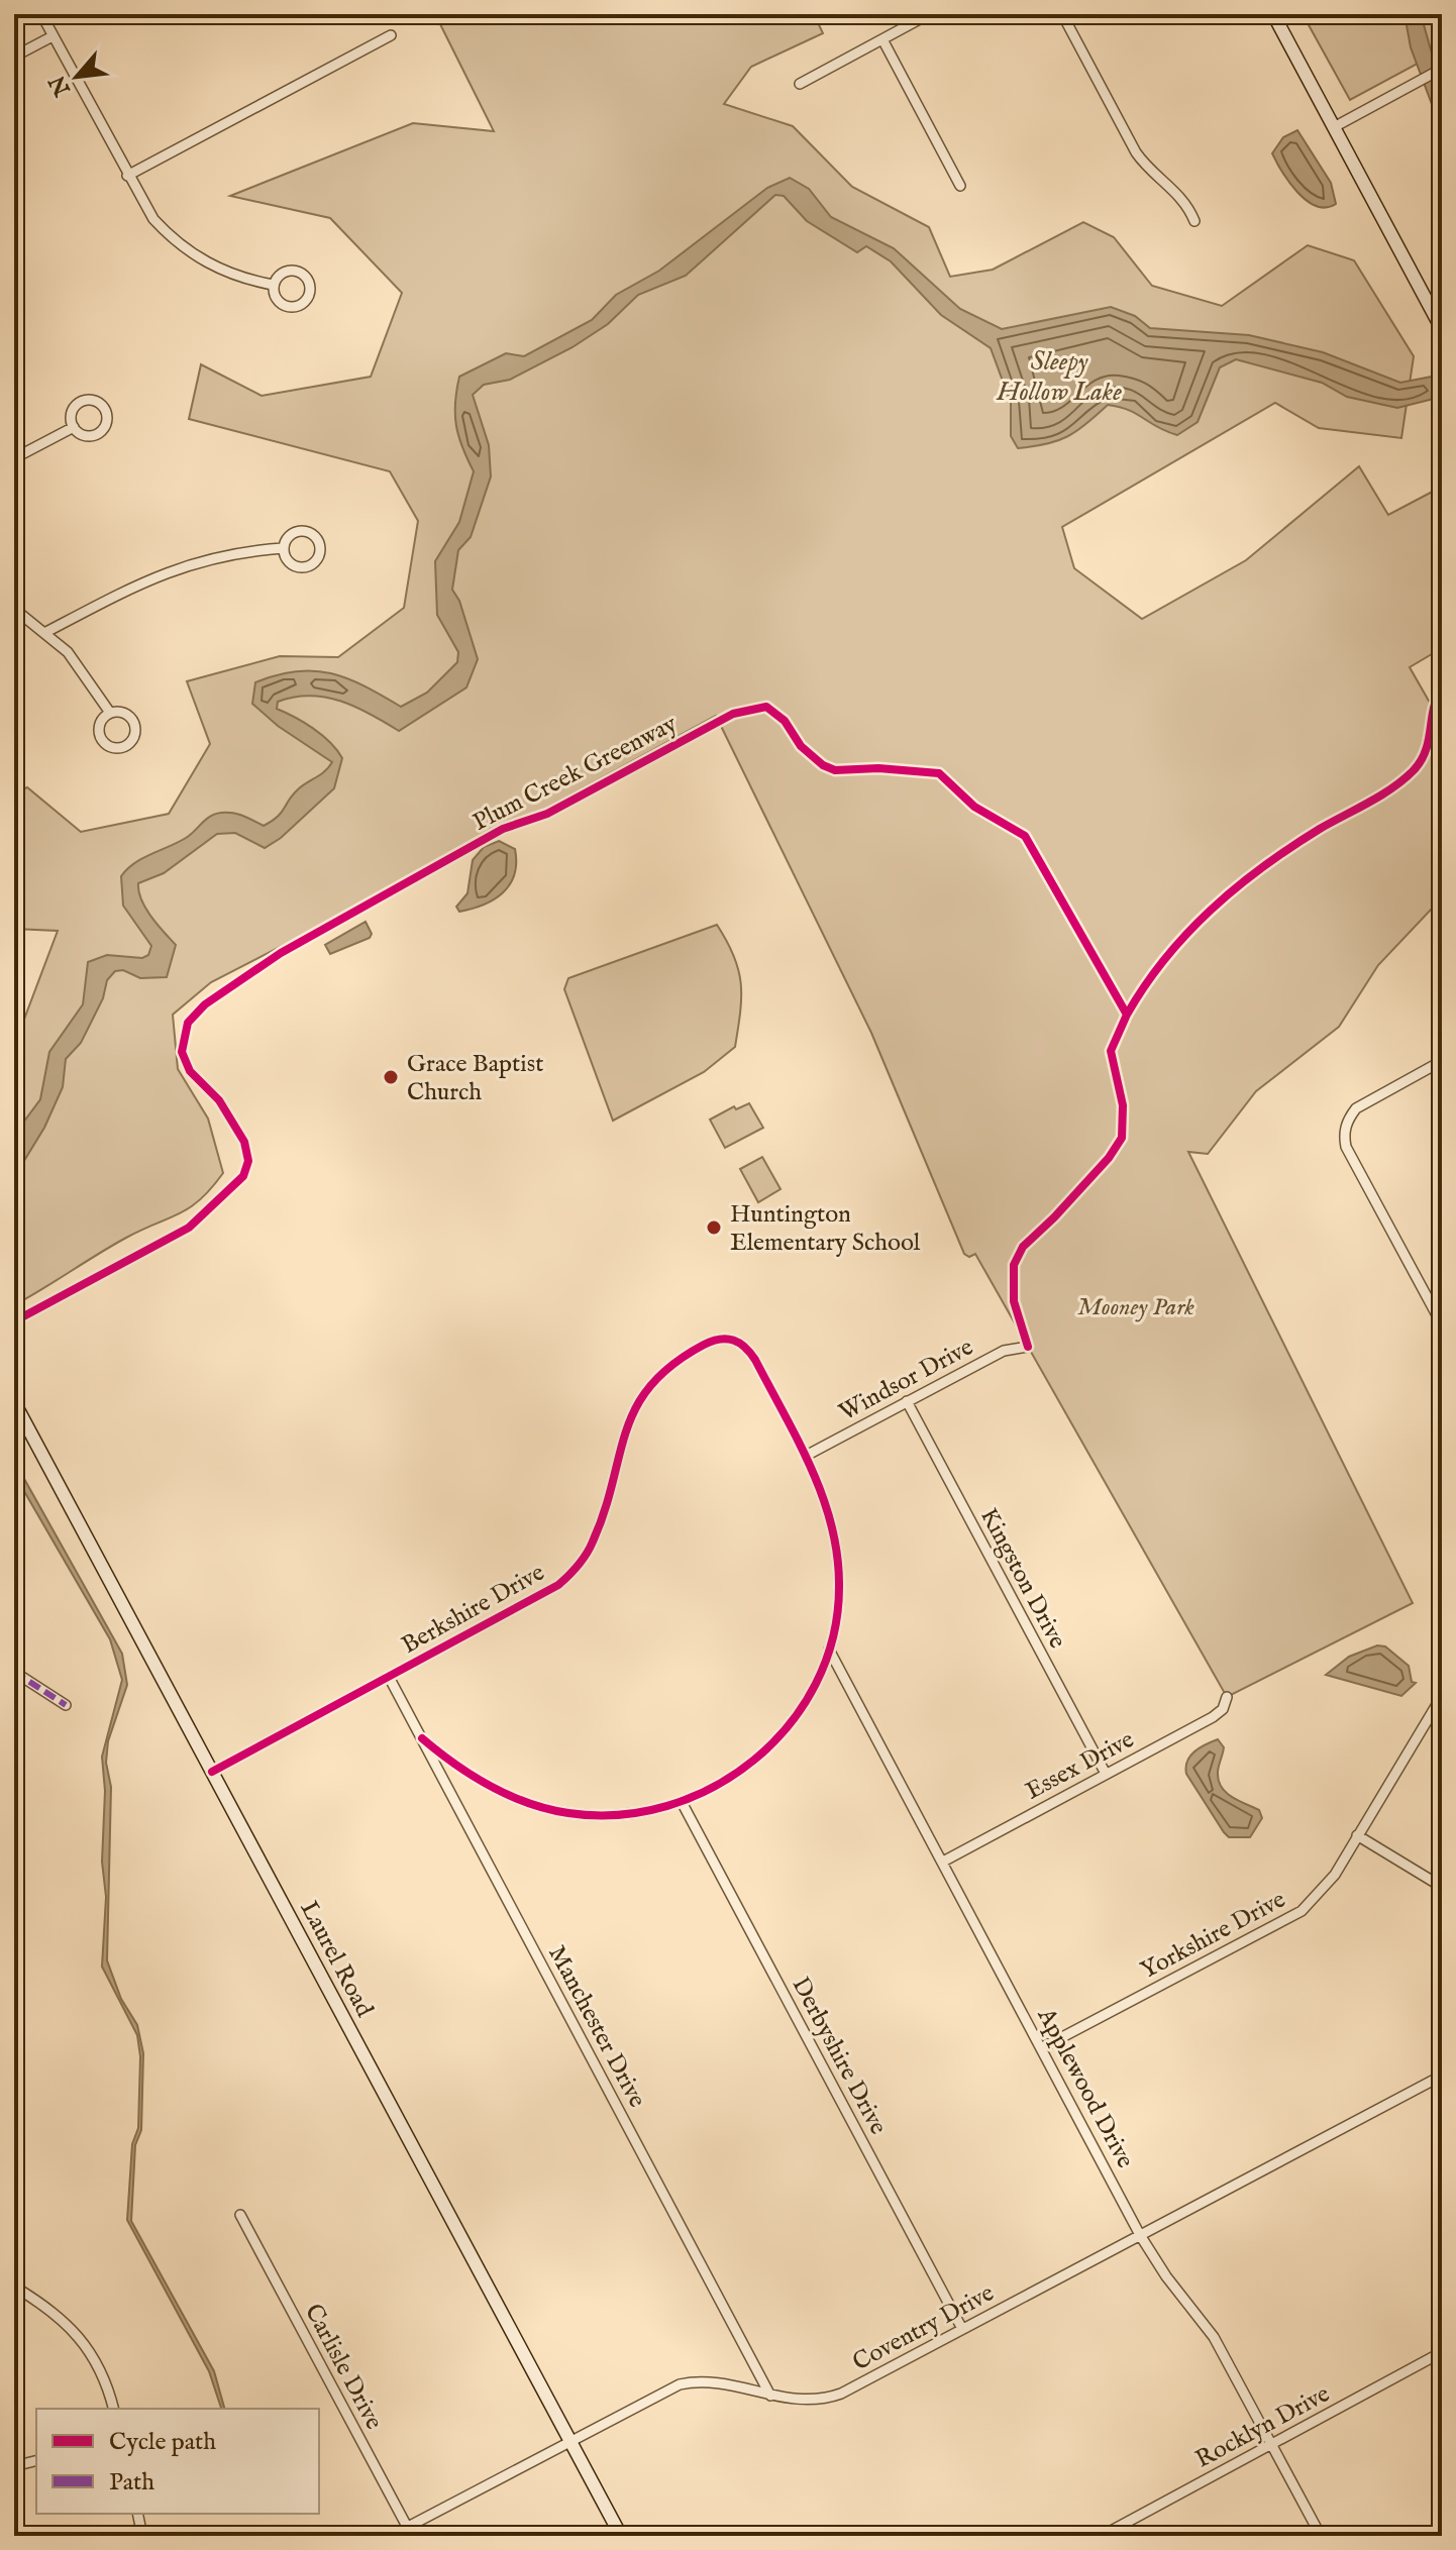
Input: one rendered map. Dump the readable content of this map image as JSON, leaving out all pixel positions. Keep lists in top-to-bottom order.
{
  "streets": {
    "street": [
      "Windsor Drive",
      "Kingston Drive",
      "Berkshire Drive",
      "Essex Drive",
      "Yorkshire Drive",
      "Laurel Road",
      "Manchester Drive",
      "Derbyshire Drive",
      "Applewood Drive",
      "Coventry Drive",
      "Carlisle Drive",
      "Rocklyn Drive"
    ],
    "cycle path": ["Plum Creek Greenway"]
  },
  "crossings": [
    ["Windsor Drive", "Kingston Drive"],
    ["Windsor Drive", "Berkshire Drive"],
    ["Kingston Drive", "Essex Drive"],
    ["Berkshire Drive", "Laurel Road"],
    ["Berkshire Drive", "Manchester Drive"],
    ["Essex Drive", "Applewood Drive"],
    ["Yorkshire Drive", "Applewood Drive"],
    ["Laurel Road", "Coventry Drive"],
    ["Manchester Drive", "Coventry Drive"],
    ["Derbyshire Drive", "Coventry Drive"],
    ["Applewood Drive", "Coventry Drive"],
    ["Applewood Drive", "Rocklyn Drive"],
    ["Coventry Drive", "Carlisle Drive"]
  ],
  "water": ["Sleepy Hollow Lake"],
  "parks": ["Mooney Park"],
  "places": ["Grace Baptist Church", "Huntington Elementary School"],
  "legend": ["Cycle path", "Path"],
  "north": "bottom left"
}
